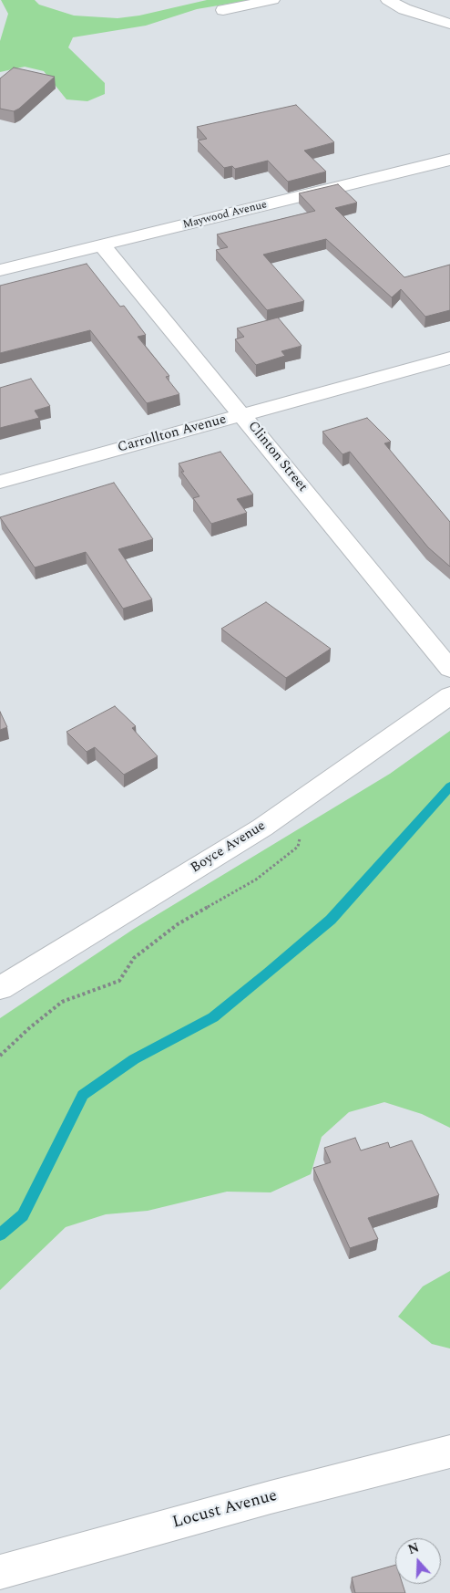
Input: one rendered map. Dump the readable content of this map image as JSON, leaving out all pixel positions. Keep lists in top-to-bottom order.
{
  "streets": {
    "street": [
      "Maywood Avenue",
      "Carrollton Avenue",
      "Clinton Street",
      "Boyce Avenue",
      "Locust Avenue"
    ]
  },
  "crossings": [
    ["Maywood Avenue", "Clinton Street"],
    ["Carrollton Avenue", "Clinton Street"]
  ],
  "north": "top"
}
